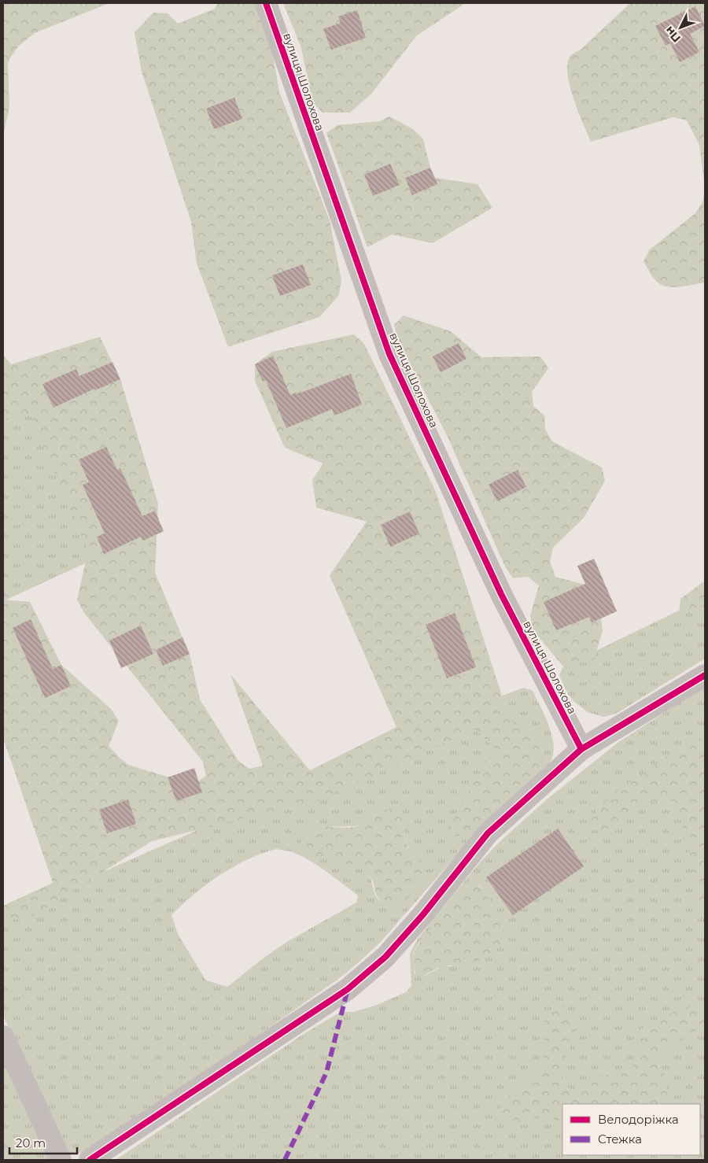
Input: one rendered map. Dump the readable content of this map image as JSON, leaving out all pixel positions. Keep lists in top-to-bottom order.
{
  "streets": {
    "street": ["вулиця Шолохова"]
  },
  "legend": ["Велодоріжка", "Стежка"],
  "scale_bar": "20 m",
  "north": "bottom left"
}
